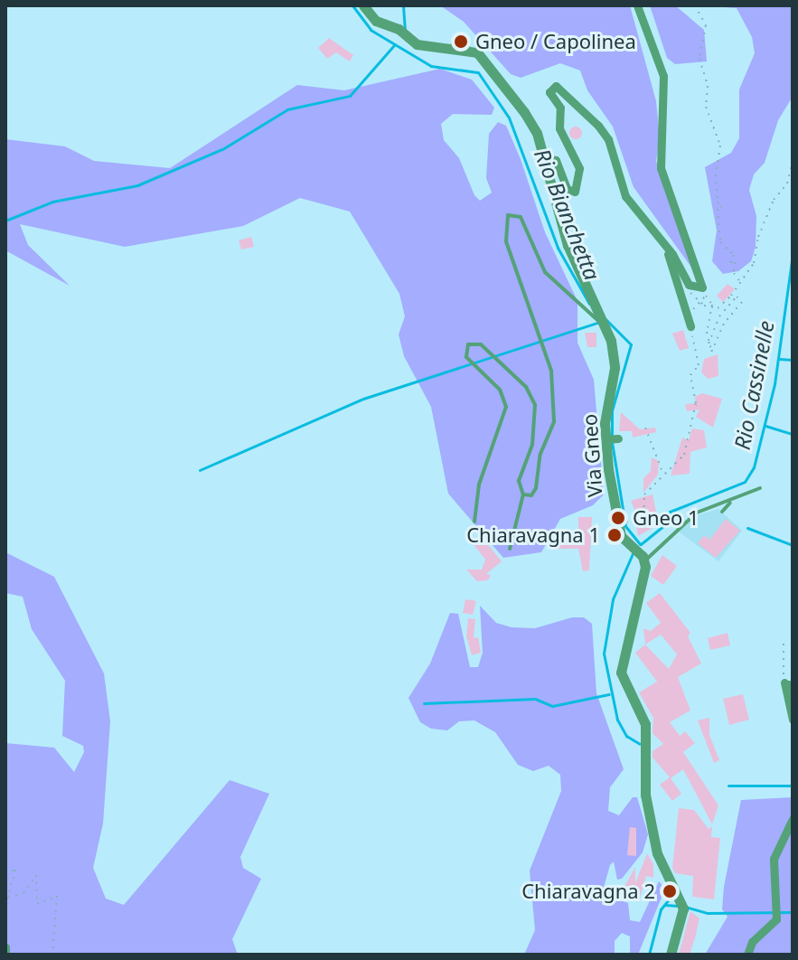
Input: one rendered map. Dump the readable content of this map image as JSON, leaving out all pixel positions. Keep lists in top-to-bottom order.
{
  "streets": {
    "street": ["Via Gneo"]
  },
  "water": ["Rio Bianchetta", "Rio Cassinelle"],
  "places": [
    "Gneo / Capolinea",
    "Gneo 1",
    "Chiaravagna 1",
    "Chiaravagna 2"
  ]
}
